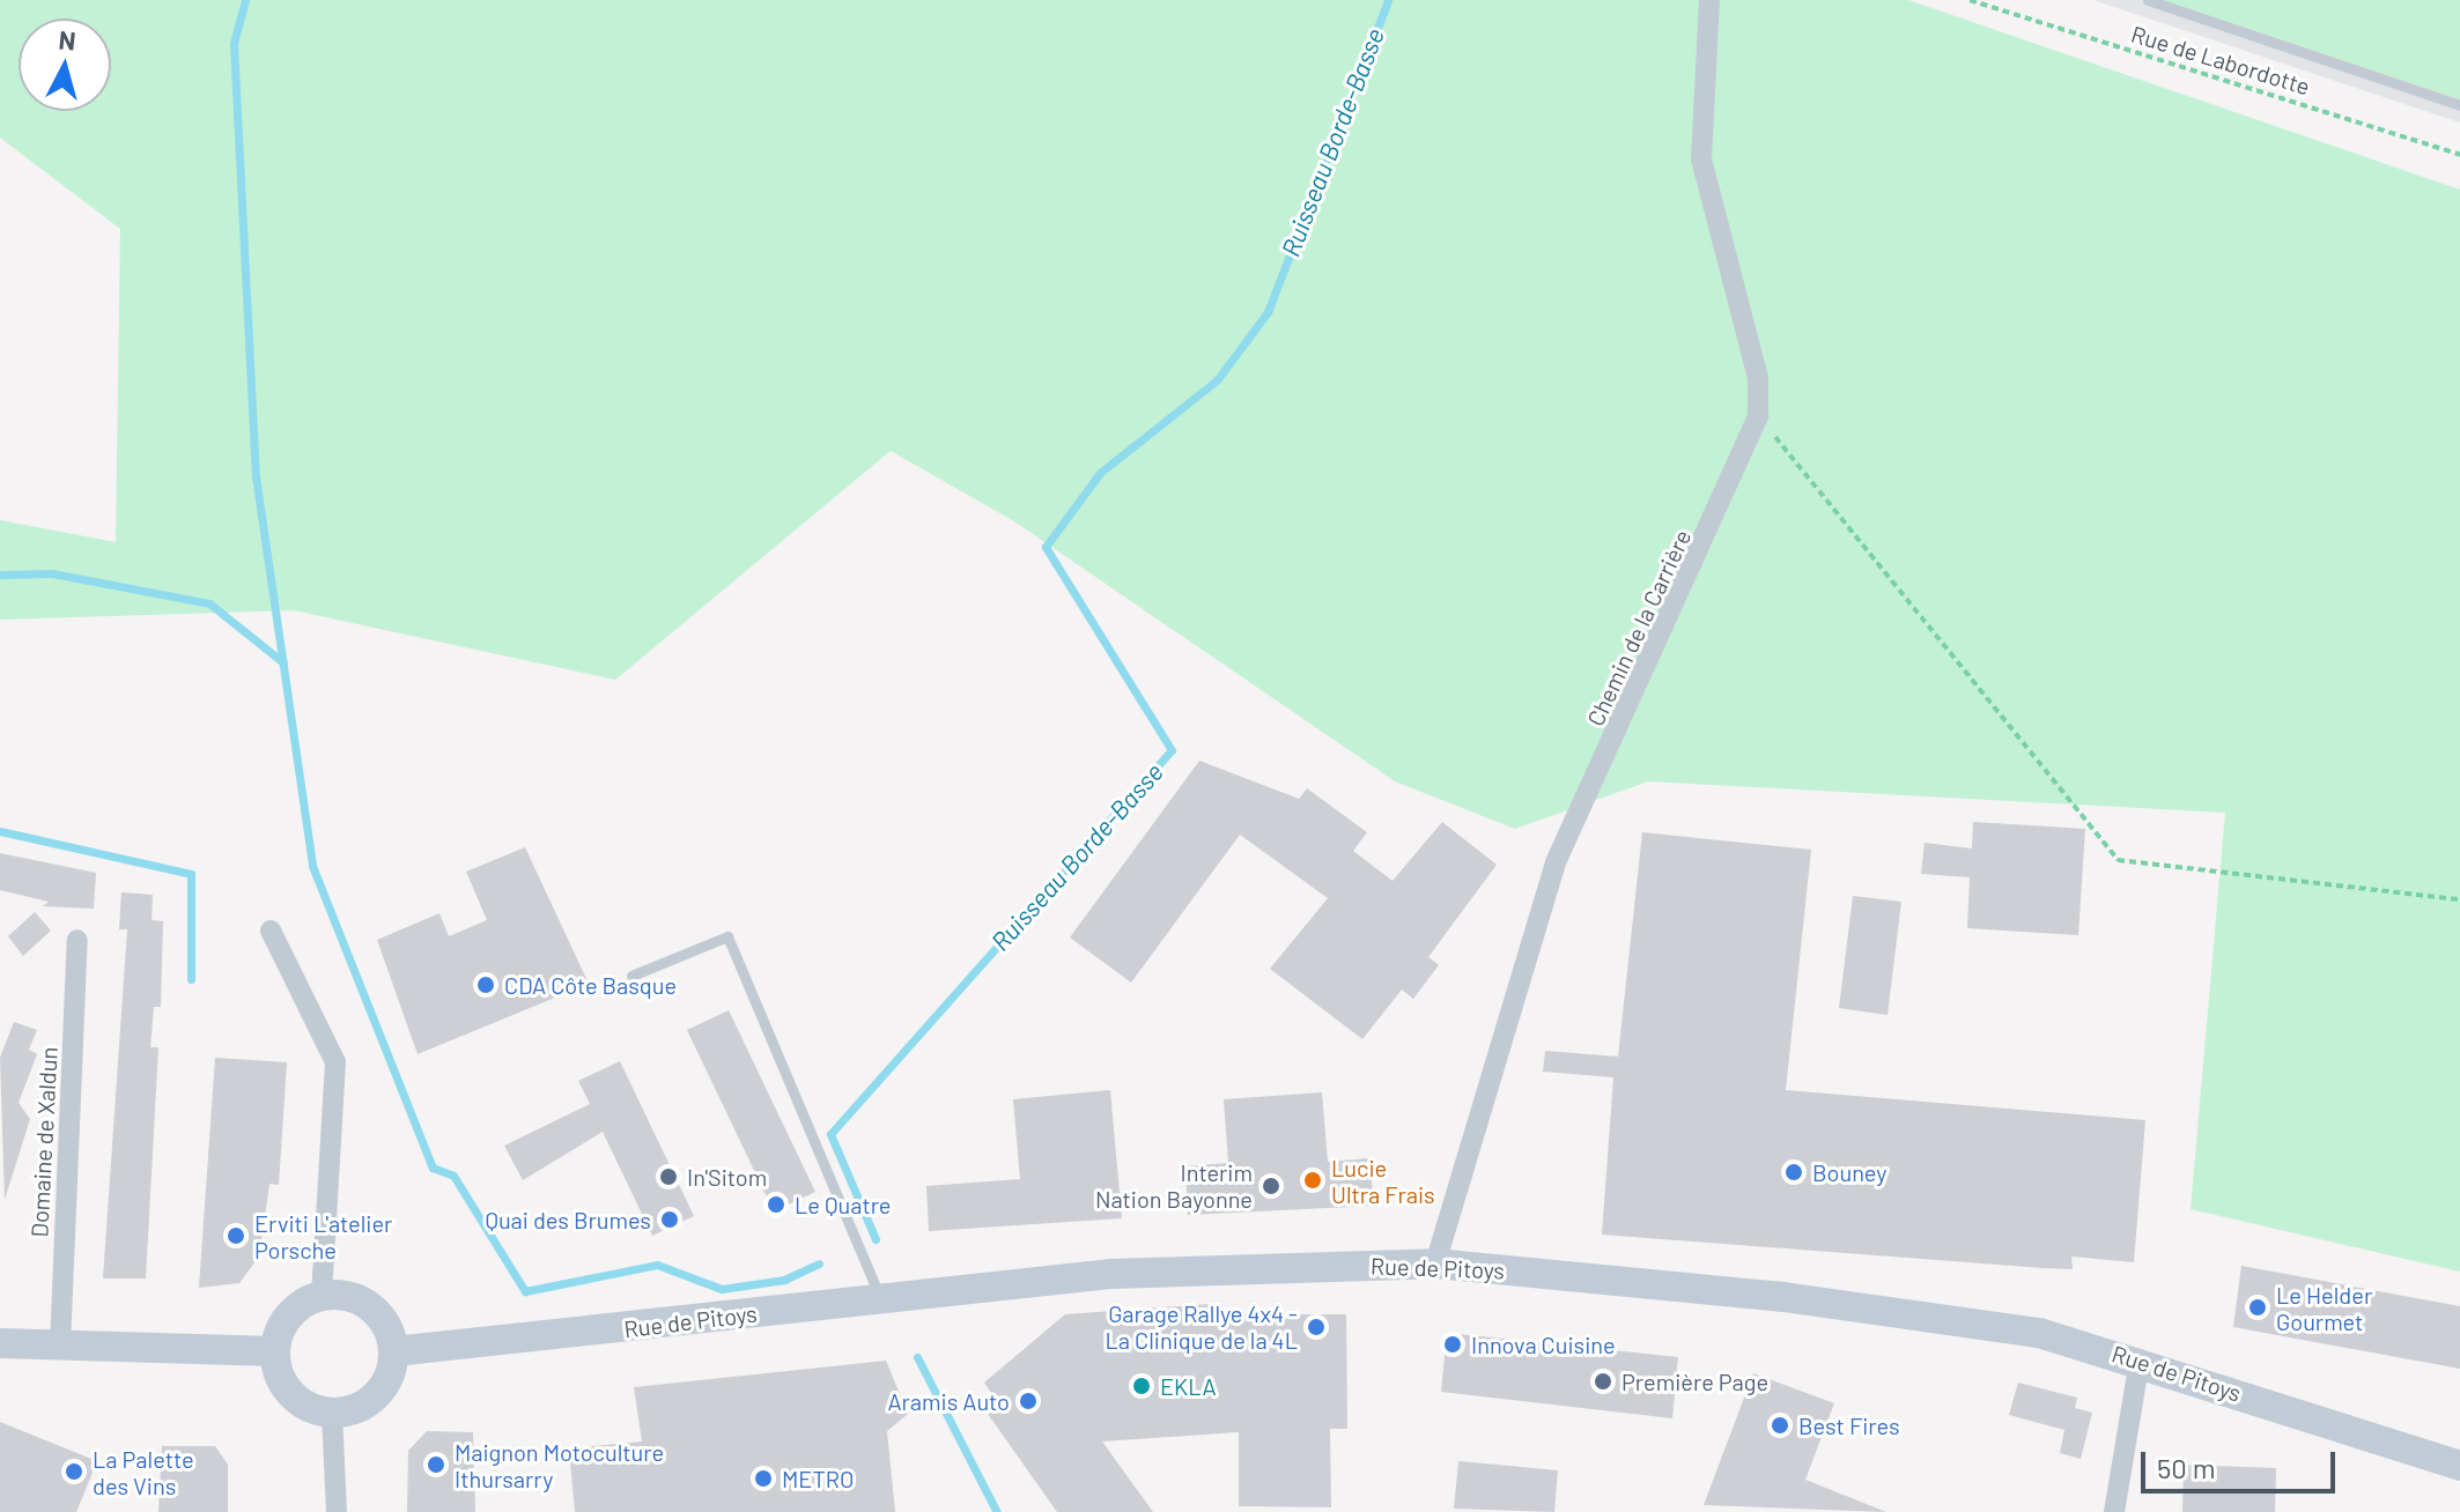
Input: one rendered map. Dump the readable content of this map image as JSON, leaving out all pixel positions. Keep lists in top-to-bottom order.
{
  "streets": {
    "street": ["Chemin de la Carrière", "Domaine de Xaldun", "Rue de Pitoys"],
    "path": ["Rue de Labordotte"]
  },
  "crossings": [
    ["Chemin de la Carrière", "Rue de Pitoys"]
  ],
  "water": ["Ruisseau Borde-Basse"],
  "places": [
    "CDA Côte Basque",
    "Bouney",
    "In'Sitom",
    "Lucie Ultra Frais",
    "Interim Nation Bayonne",
    "Le Quatre",
    "Quai des Brumes",
    "Erviti L'atelier Porsche",
    "Le Helder Gourmet",
    "Garage Rallye 4x4 - La Clinique de la 4L",
    "Innova Cuisine",
    "Première Page",
    "EKLA",
    "Aramis Auto",
    "Best Fires",
    "Maignon Motoculture Ithursarry",
    "La Palette des Vins",
    "METRO"
  ],
  "scale_bar": "50 m",
  "north": "top"
}
